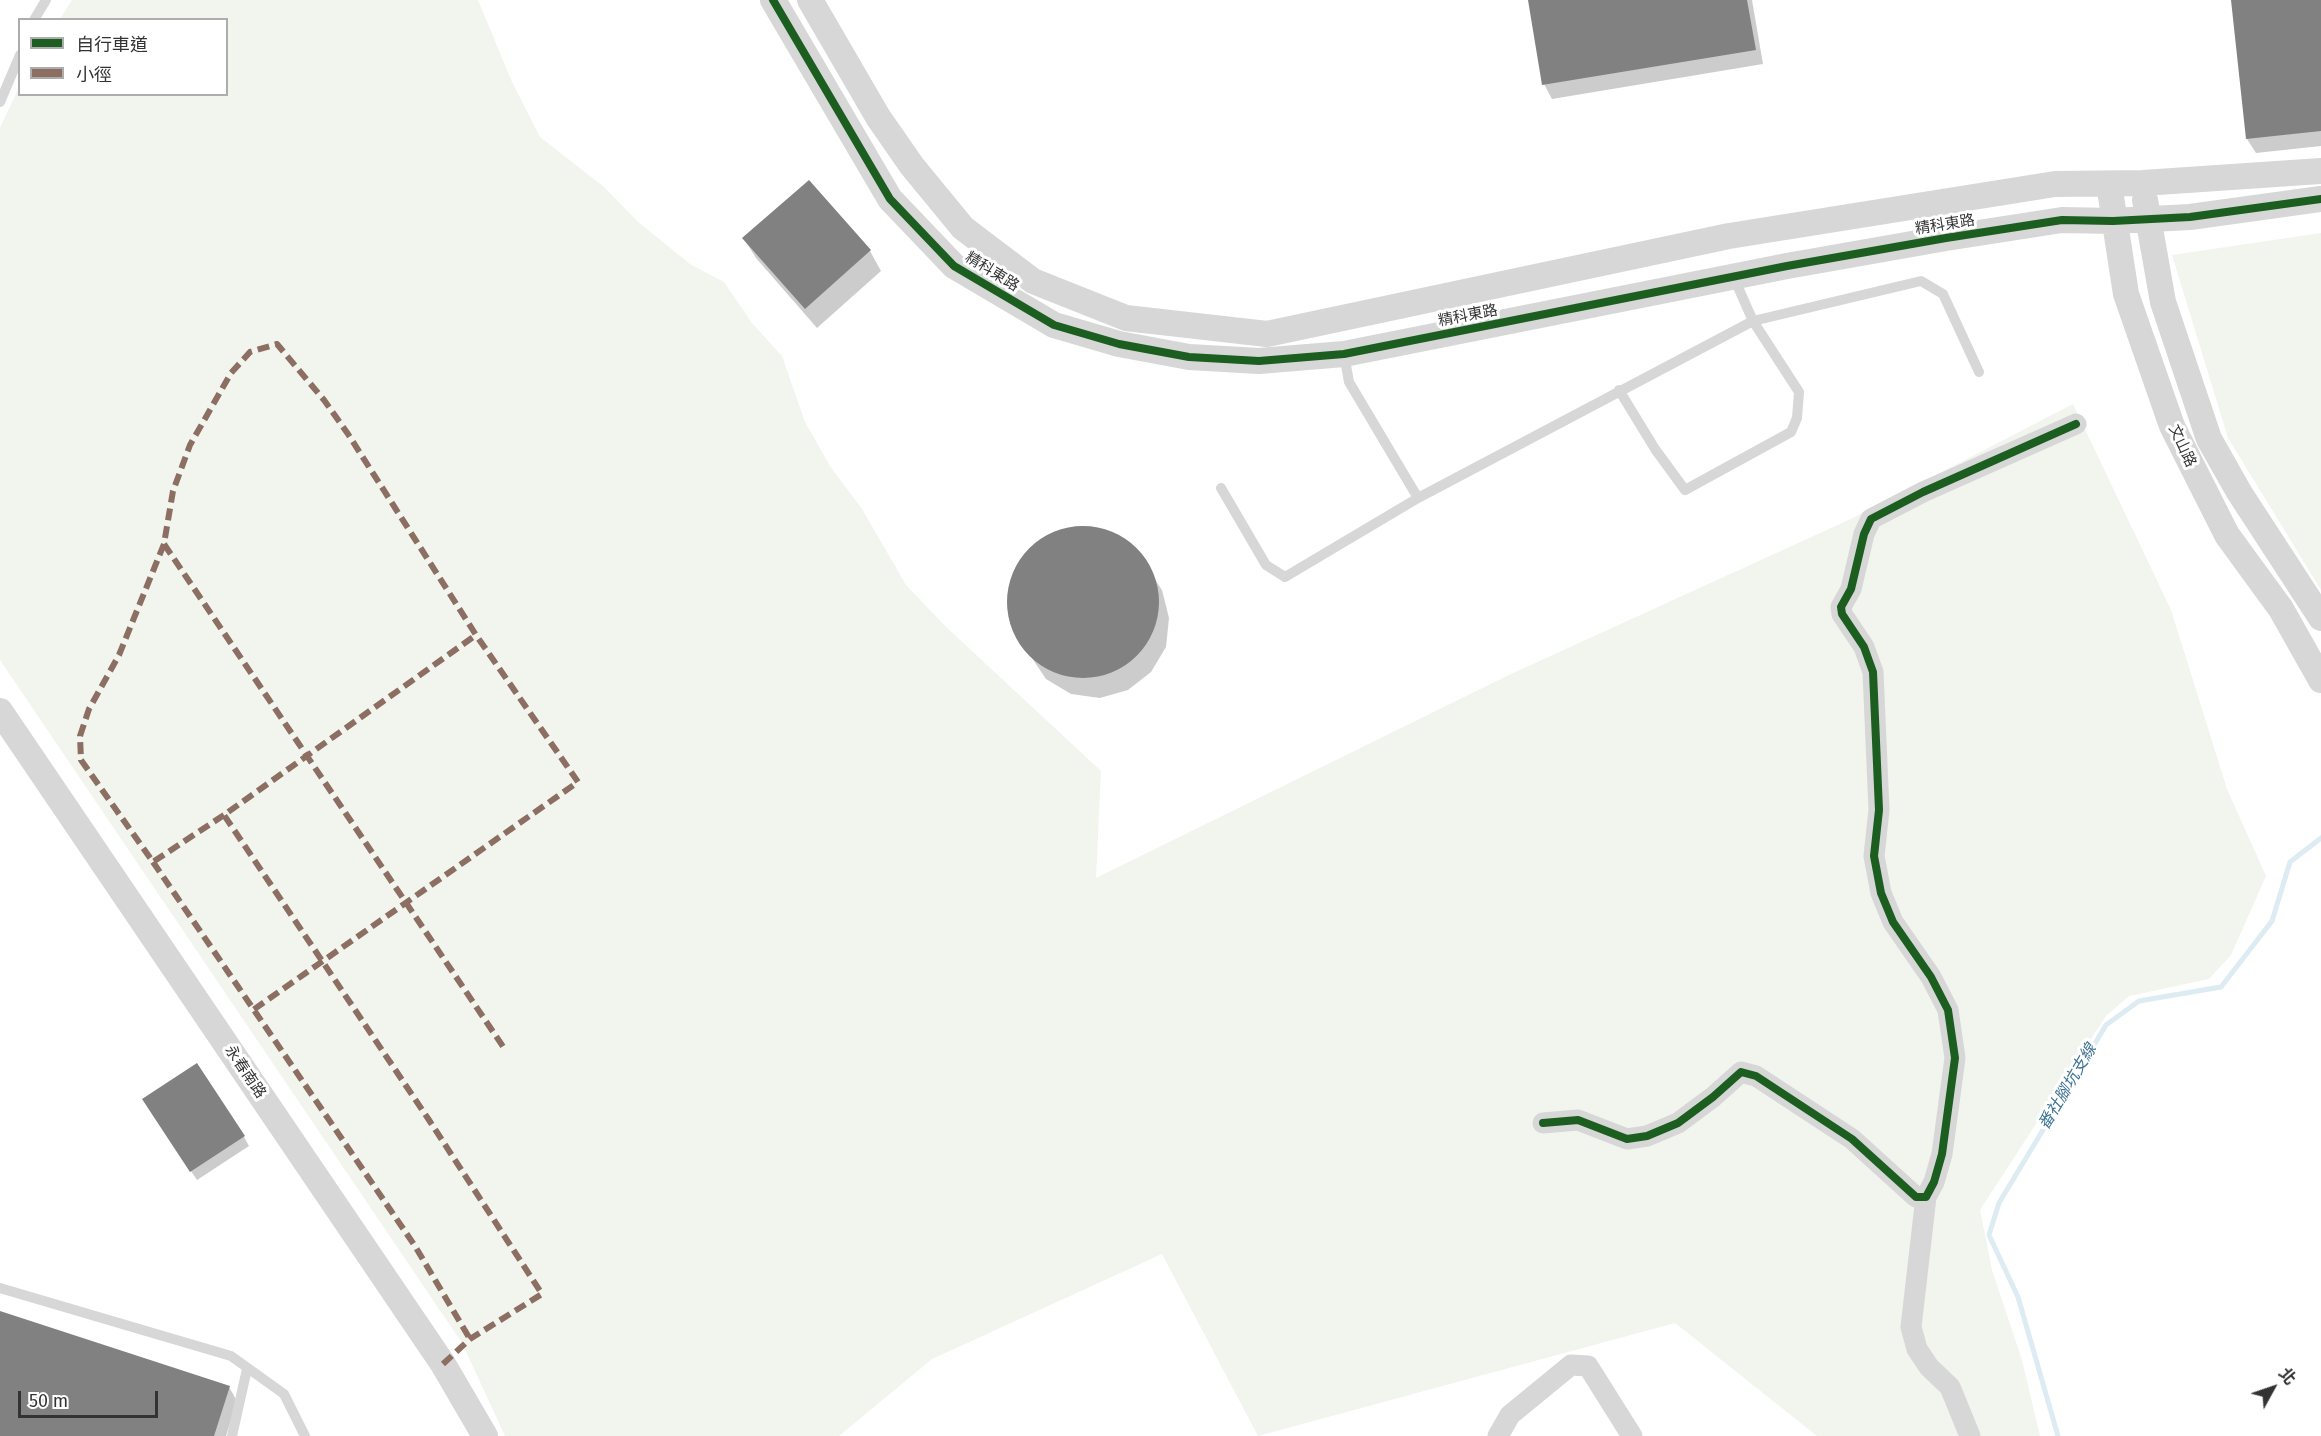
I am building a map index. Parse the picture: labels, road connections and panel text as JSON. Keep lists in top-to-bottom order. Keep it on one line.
{"streets":{"street":["精科東路","文山路","永春南路"]},"crossings":[["精科東路","文山路"]],"water":["番社腳坑支線"],"legend":["自行車道","小徑"],"scale_bar":"50 m","north":"top right"}
